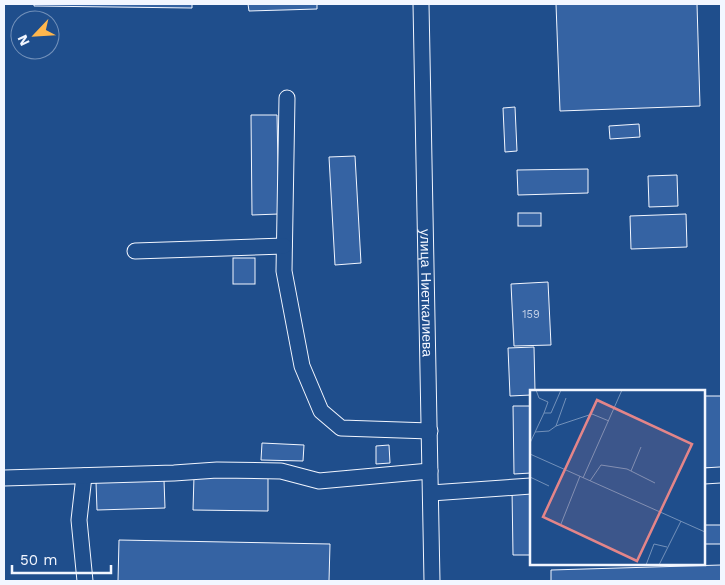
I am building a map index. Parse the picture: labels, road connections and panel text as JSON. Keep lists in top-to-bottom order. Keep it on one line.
{"streets":{"street":["улица Ниеткалиева"]},"house_numbers":["159"],"scale_bar":"50 m","north":"bottom left"}
